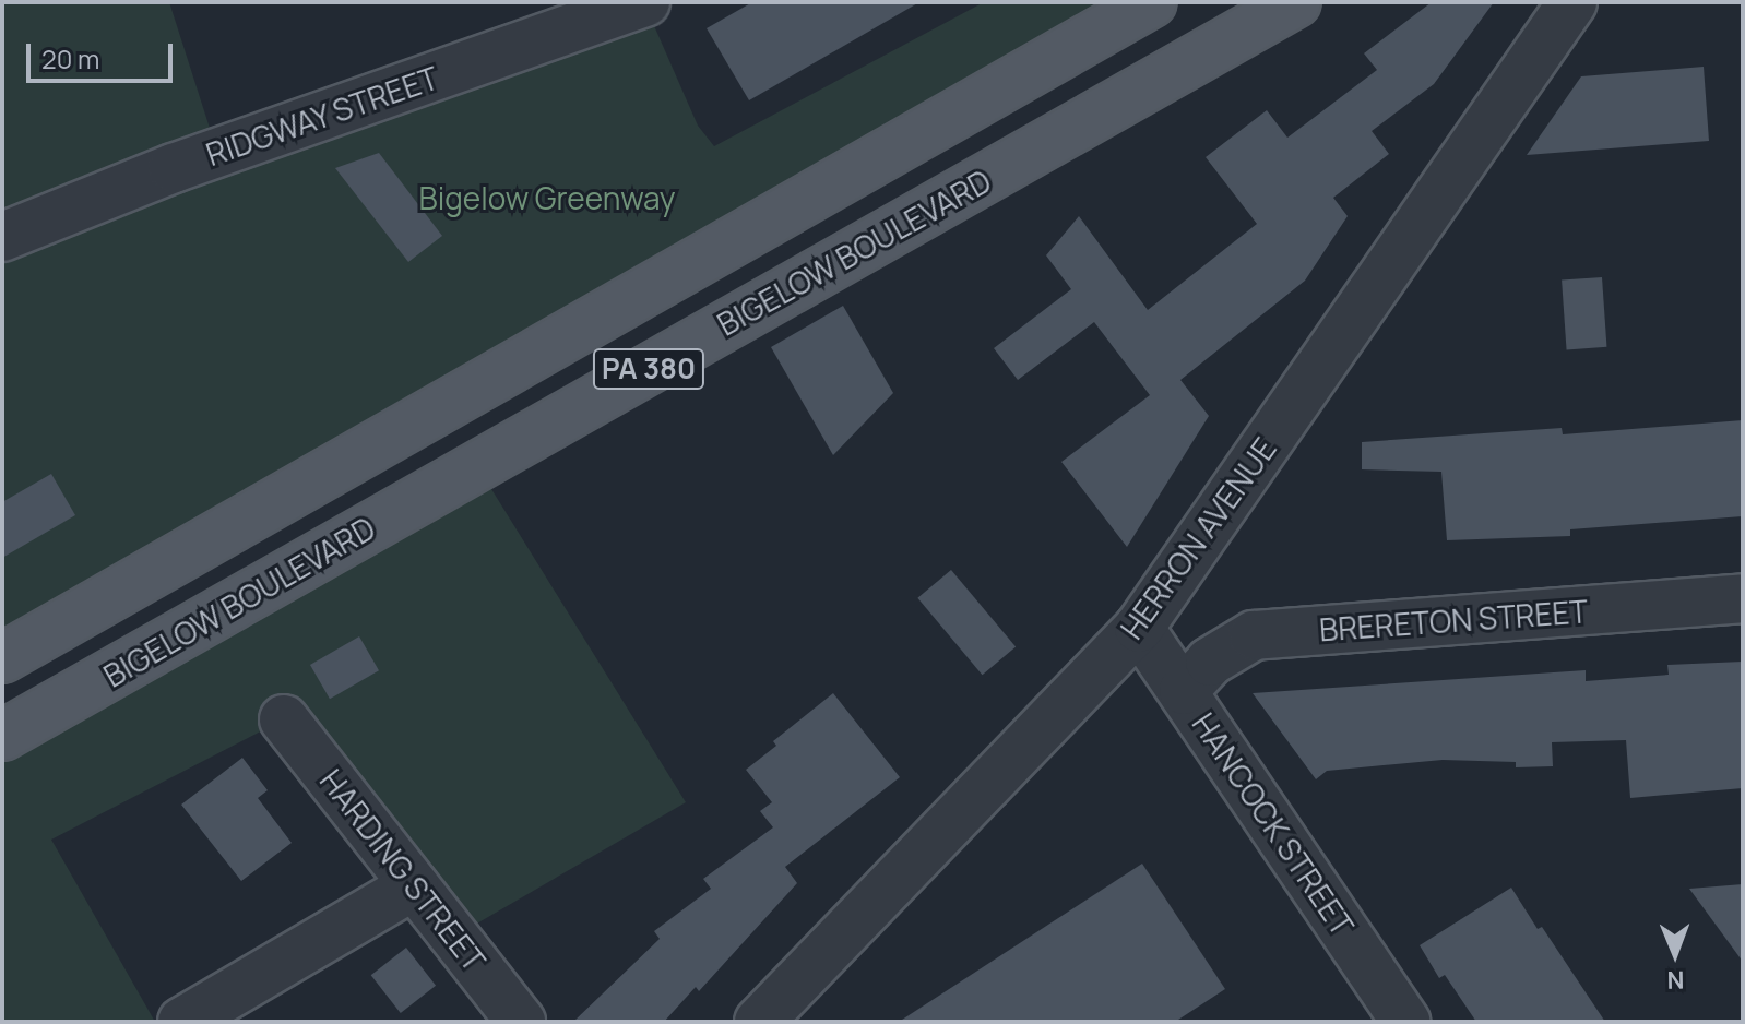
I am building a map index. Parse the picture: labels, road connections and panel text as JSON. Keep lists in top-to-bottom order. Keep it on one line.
{"streets":{"main road":["BIGELOW BOULEVARD","PA 380"],"street":["RIDGWAY STREET","HERRON AVENUE","BRERETON STREET","HANCOCK STREET","HARDING STREET"]},"crossings":[["HERRON AVENUE","HANCOCK STREET"],["BRERETON STREET","HANCOCK STREET"]],"parks":["Bigelow Greenway"],"scale_bar":"20 m","north":"bottom"}
